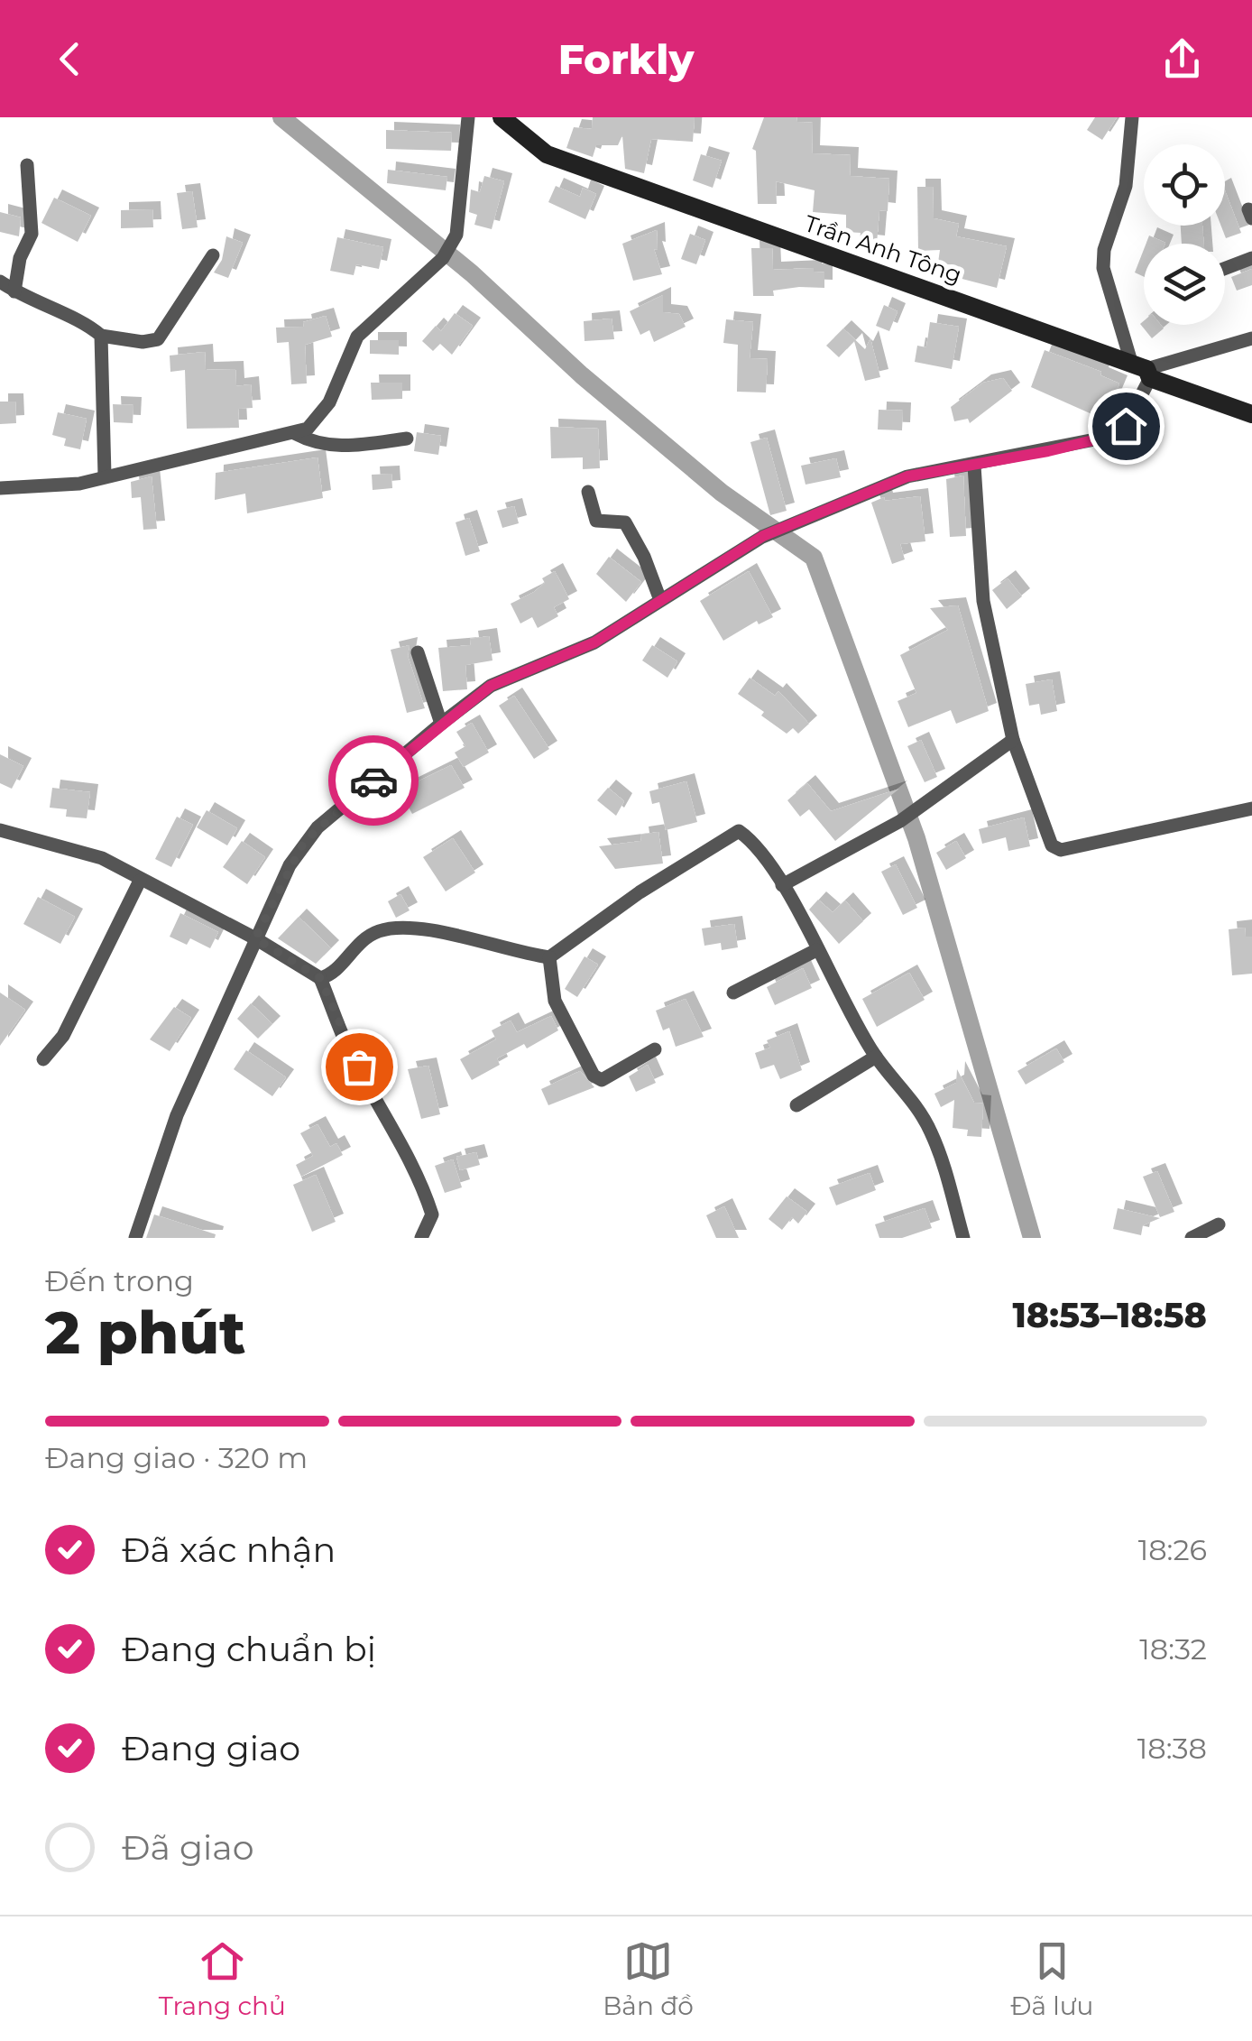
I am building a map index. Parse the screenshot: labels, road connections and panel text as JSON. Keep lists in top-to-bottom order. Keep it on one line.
{"streets":{"street":["Trần Anh Tông"]},"page":{"header":"Forkly","heading":["2 phút","Đến trong","18:53–18:58"],"bar":"Đang giao · 320 m","list":[["Đã xác nhận","18:26"],["Đang chuẩn bị","18:32"],["Đang giao","18:38"],"Đã giao"],"tabs":["Trang chủ","Bản đồ","Đã lưu"]}}
